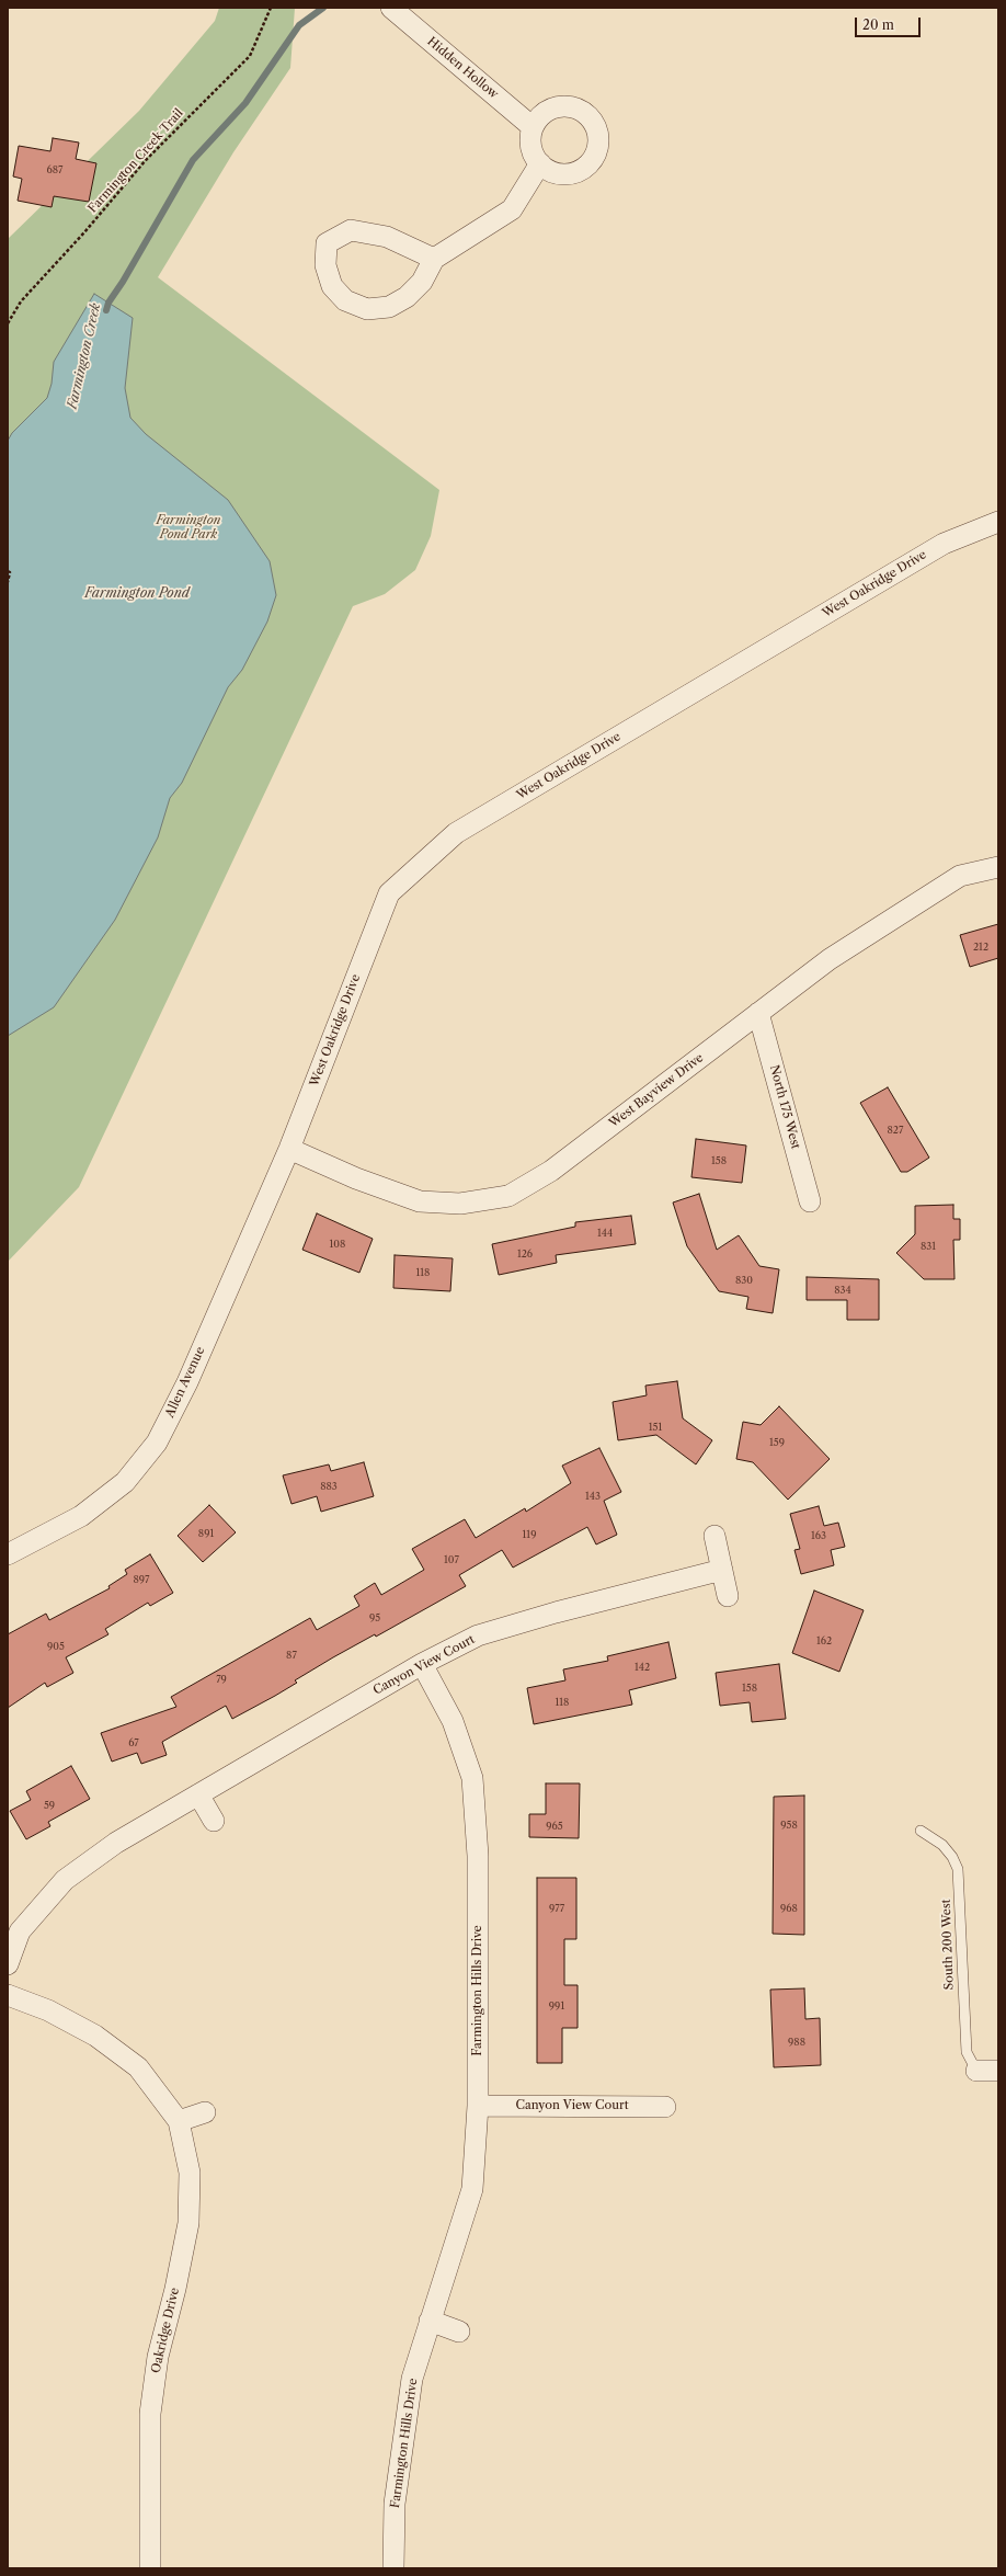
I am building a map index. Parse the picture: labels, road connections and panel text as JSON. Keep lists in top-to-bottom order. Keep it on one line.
{"streets":{"street":["Hidden Hollow","West Oakridge Drive","West Bayview Drive","North 175 West","Allen Avenue","Canyon View Court","Farmington Hills Drive","Oakridge Drive"],"lane":["South 200 West"],"path":["Farmington Creek Trail"]},"crossings":[["West Oakridge Drive","West Bayview Drive"],["West Oakridge Drive","Allen Avenue"],["West Bayview Drive","North 175 West"],["West Bayview Drive","Allen Avenue"],["Canyon View Court","Farmington Hills Drive"]],"water":["Farmington Creek","Farmington Pond"],"parks":["Farmington Pond Park"],"house_numbers":["687","212","827","158","144","108","831","126","118","830","834","151","159","883","143","891","119","163","107","897","95","162","905","87","142","79","158","118","67","59","958","965","977","968","991","988"],"scale_bar":"20 m"}
